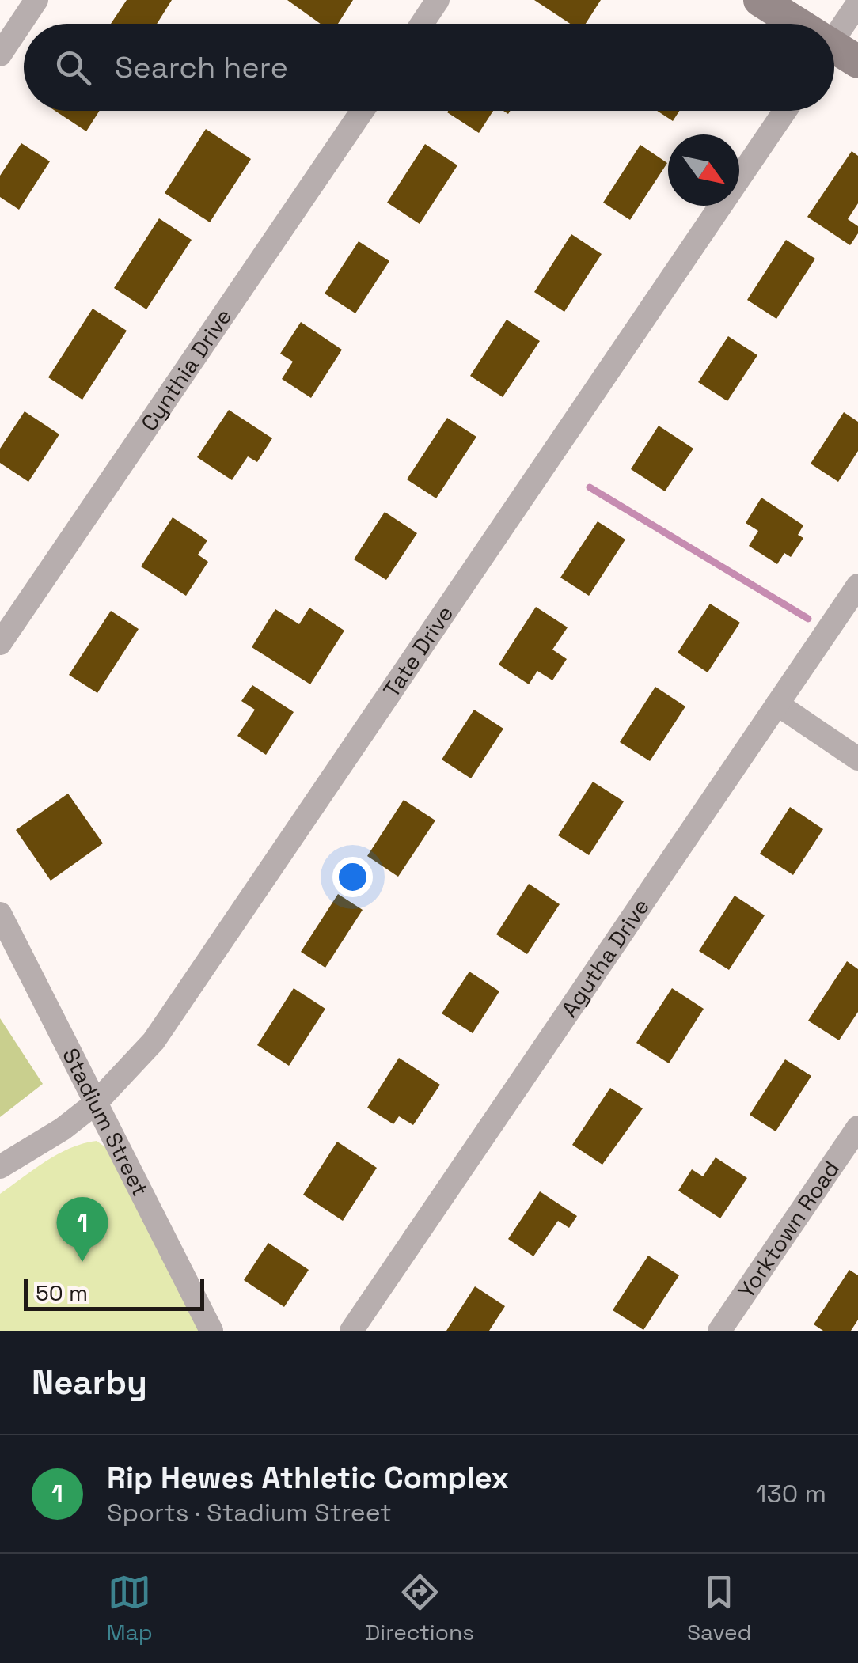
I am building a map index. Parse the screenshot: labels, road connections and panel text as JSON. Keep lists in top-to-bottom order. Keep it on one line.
{"streets":{"street":["Cynthia Drive","Tate Drive","Agutha Drive","Stadium Street","Yorktown Road"]},"crossings":[["Tate Drive","Stadium Street"]],"scale_bar":"50 m","north":"bottom right","page":{"search":"Search here","pins":"1","scale":"50 m","heading":"Nearby","list":[{"mark":"1","name":"Rip Hewes Athletic Complex","note":"Sports · Stadium Street","value":"130 m"}],"nav":["Map","Directions","Saved"]}}
